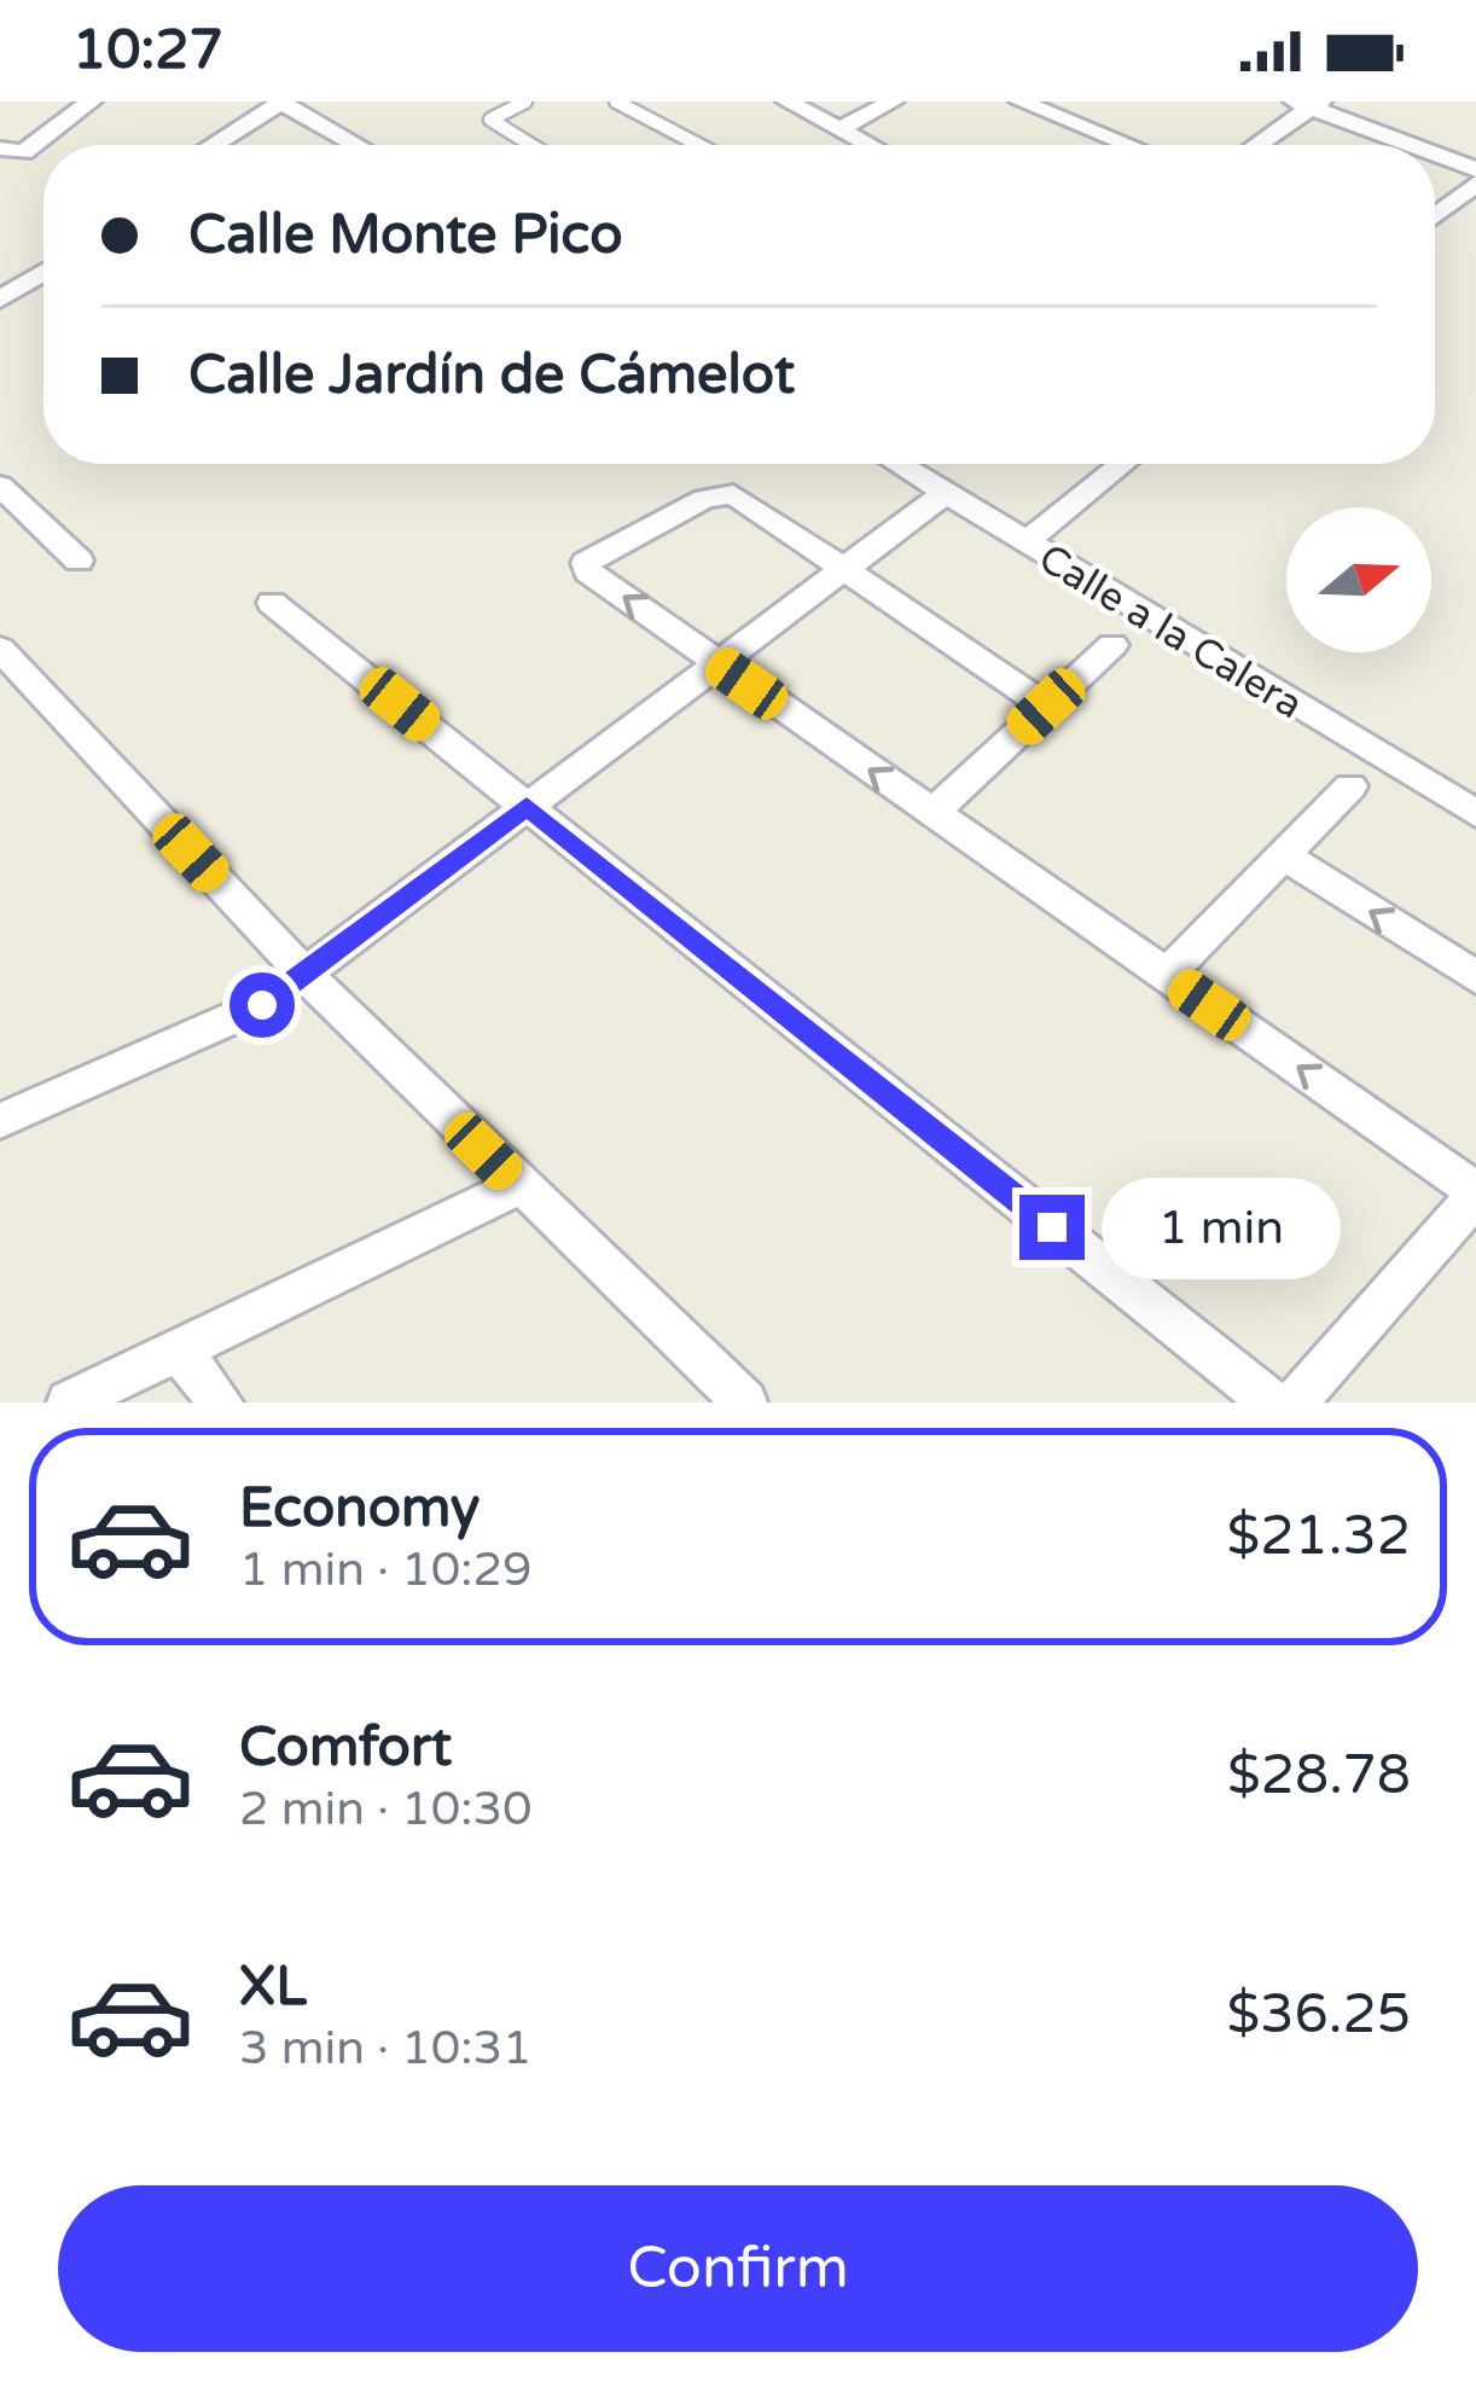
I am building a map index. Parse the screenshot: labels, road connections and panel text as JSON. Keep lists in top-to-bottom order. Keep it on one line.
{"streets":{"street":["Calle a la Calera"]},"north":"right","page":{"status":"10:27","banner":["Calle Monte Pico","Calle Jardín de Cámelot"],"bubble":"1 min","list":[{"name":"Economy","note":"1 min · 10:29","value":"$21.32"},{"name":"Comfort","note":"2 min · 10:30","value":"$28.78"},{"name":"XL","note":"3 min · 10:31","value":"$36.25"}],"buttons":"Confirm"}}
